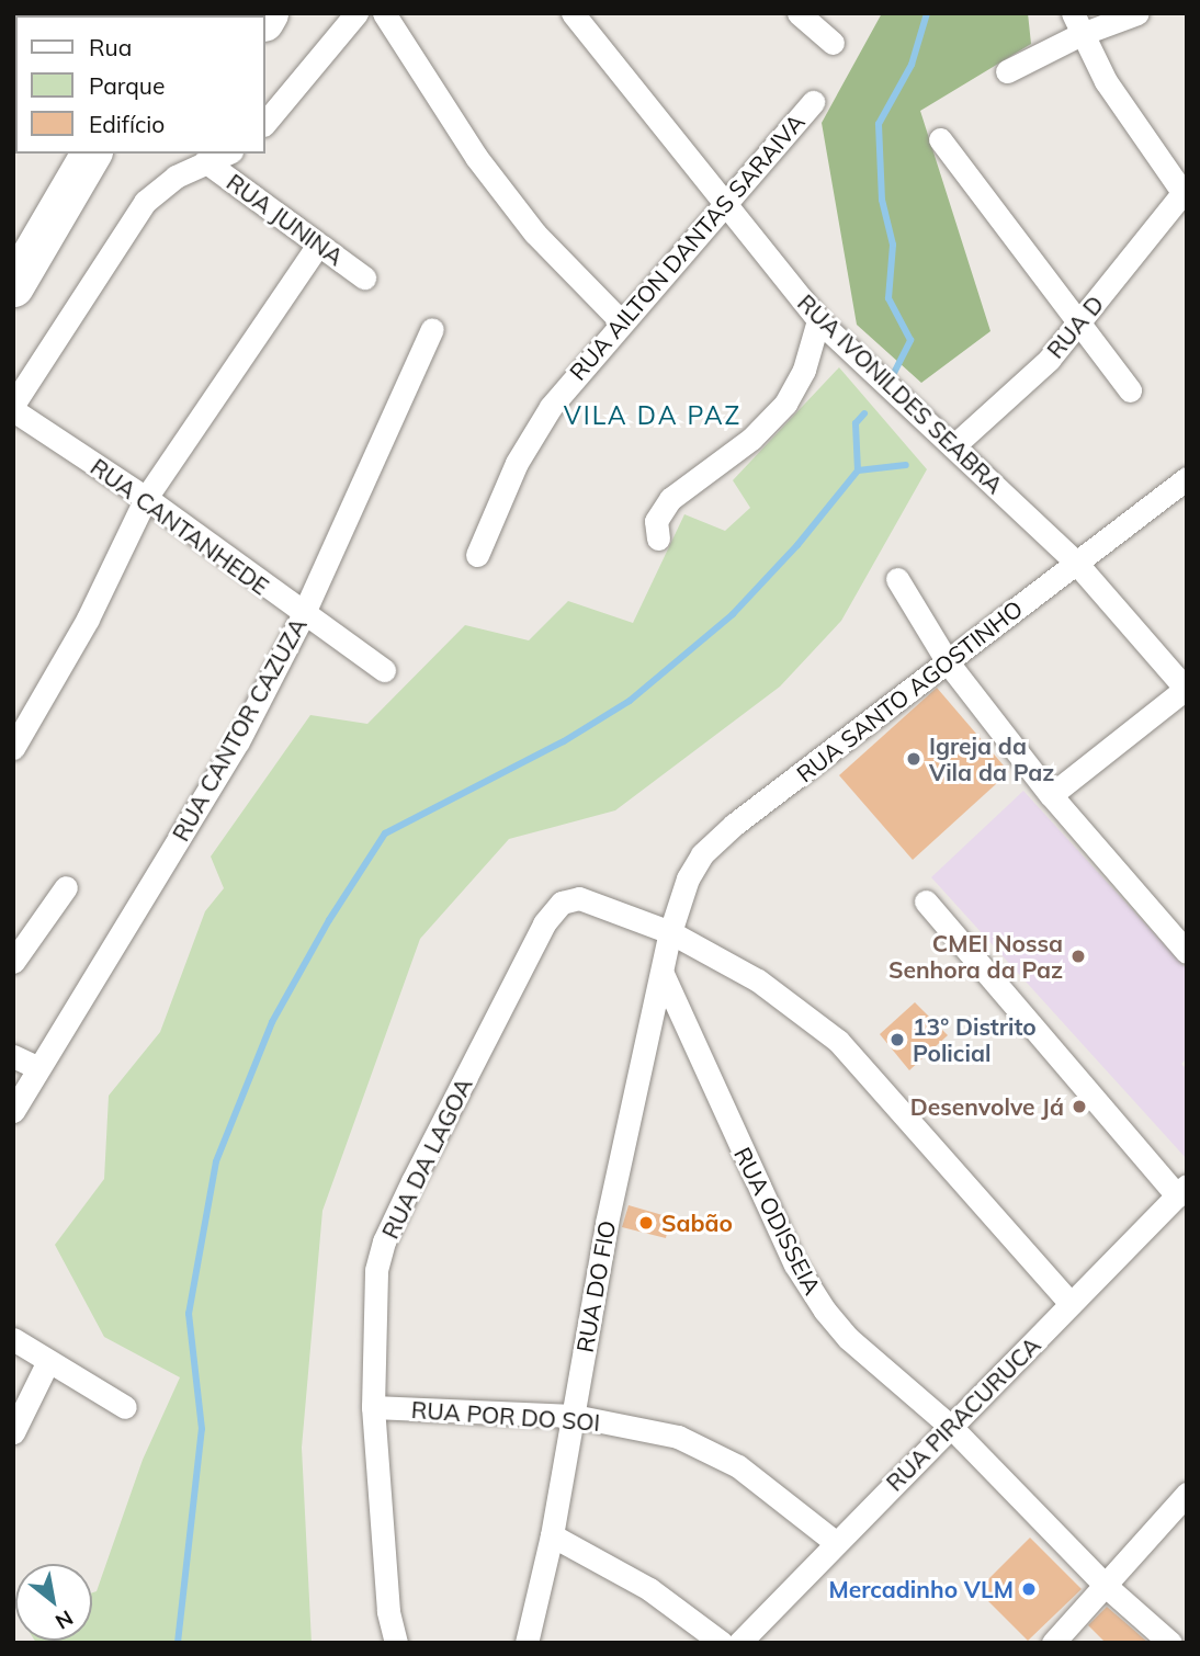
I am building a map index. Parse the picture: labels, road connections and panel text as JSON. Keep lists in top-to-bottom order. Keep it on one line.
{"streets":{"street":["RUA JUNINA","RUA AILTON DANTAS SARAIVA","RUA D","RUA IVONILDES SEABRA","RUA CANTANHEDE","RUA SANTO AGOSTINHO","RUA CANTOR CAZUZA","RUA DA LAGOA","RUA ODISSEIA","RUA DO FIO","RUA PIRACURUCA","RUA POR DO SOI"]},"crossings":[["RUA AILTON DANTAS SARAIVA","RUA IVONILDES SEABRA"],["RUA D","RUA IVONILDES SEABRA"],["RUA IVONILDES SEABRA","RUA SANTO AGOSTINHO"],["RUA CANTANHEDE","RUA CANTOR CAZUZA"],["RUA SANTO AGOSTINHO","RUA DA LAGOA"],["RUA SANTO AGOSTINHO","RUA DO FIO"],["RUA DA LAGOA","RUA DO FIO"],["RUA DA LAGOA","RUA PIRACURUCA"],["RUA DA LAGOA","RUA POR DO SOI"],["RUA ODISSEIA","RUA DO FIO"],["RUA ODISSEIA","RUA PIRACURUCA"],["RUA DO FIO","RUA POR DO SOI"],["RUA PIRACURUCA","RUA POR DO SOI"]],"districts":["VILA DA PAZ"],"places":["Igreja da Vila da Paz","CMEI Nossa Senhora da Paz","13° Distrito Policial","Desenvolve Já","Sabão","Mercadinho VLM"],"legend":["Rua","Parque","Edifício"],"north":"bottom right"}
